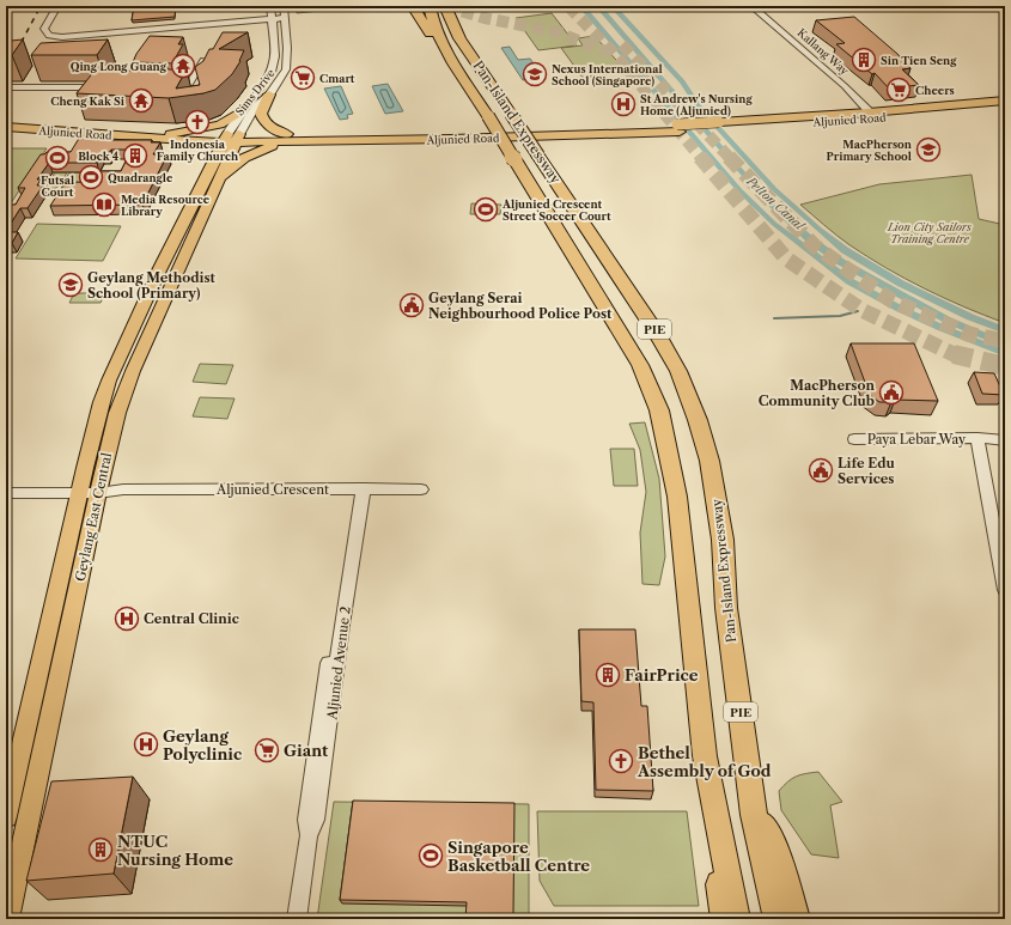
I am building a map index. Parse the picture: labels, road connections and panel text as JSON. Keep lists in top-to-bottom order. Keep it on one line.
{"streets":{"highway":["Pan-Island Expressway","PIE"],"main road":["Aljunied Road","Geylang East Central"],"street":["Kallang Way","Sims Drive","Paya Lebar Way","Aljunied Crescent","Aljunied Avenue 2"]},"crossings":[["Kallang Way","Aljunied Road"],["Sims Drive","Aljunied Road"],["Sims Drive","Geylang East Central"],["Aljunied Road","Geylang East Central"],["Aljunied Crescent","Geylang East Central"],["Aljunied Crescent","Aljunied Avenue 2"]],"water":["Pelton Canal"],"parks":["Lion City Sailors Training Centre"],"places":{"building":["Sin Tien Seng","Block 4","FairPrice","NTUC Nursing Home"],"temple":["Qing Long Guang","Cheng Kak Si"],"school or university":["Nexus International School (Singapore)","MacPherson Primary School","Geylang Methodist School (Primary)"],"supermarket":["Cmart","Cheers","Giant"],"hospital":["St Andrew's Nursing Home (Aljunied)","Central Clinic","Geylang Polyclinic"],"church":["Indonesia Family Church","Bethel Assembly of God"],"sports":["Futsal Court","Quadrangle","Aljunied Crescent Street Soccer Court","Singapore Basketball Centre"],"library":["Media Resource Library"],"public building":["Geylang Serai Neighbourhood Police Post","MacPherson Community Club","Life Edu Services"]}}
